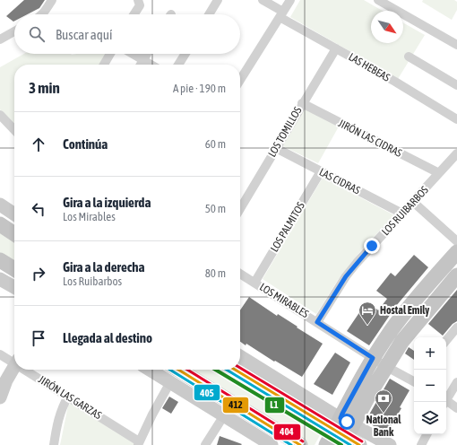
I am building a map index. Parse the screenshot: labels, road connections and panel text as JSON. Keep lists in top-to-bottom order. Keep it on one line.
{"streets":{"street":["LAS HEBEAS","LOS TOMILLOS","JIRÓN LAS CIDRAS","LAS CIDRAS","LOS RUIBARBOS","LOS PALMITOS","LOS MIRABLES","JIRÓN LAS GARZAS"]},"crossings":[["LAS HEBEAS","LOS TOMILLOS"],["LOS TOMILLOS","JIRÓN LAS CIDRAS"],["LOS TOMILLOS","LAS CIDRAS"],["JIRÓN LAS CIDRAS","LOS RUIBARBOS"],["LAS CIDRAS","LOS RUIBARBOS"],["LAS CIDRAS","LOS PALMITOS"],["LOS RUIBARBOS","LOS MIRABLES"],["LOS PALMITOS","LOS MIRABLES"]],"places":{"hotel":["Hostal Emily"],"bank":["National Bank"]},"lines":["transit line 404","transit line L1","transit line 412","transit line 405"],"north":"bottom right","page":{"search":"Buscar aquí","heading":["3 min","A pie · 190 m"],"list":[["Continúa","60 m"],["Gira a la izquierda","Los Mirables","50 m"],["Gira a la derecha","Los Ruibarbos","80 m"],"Llegada al destino"],"map_buttons":["+","−"]}}
